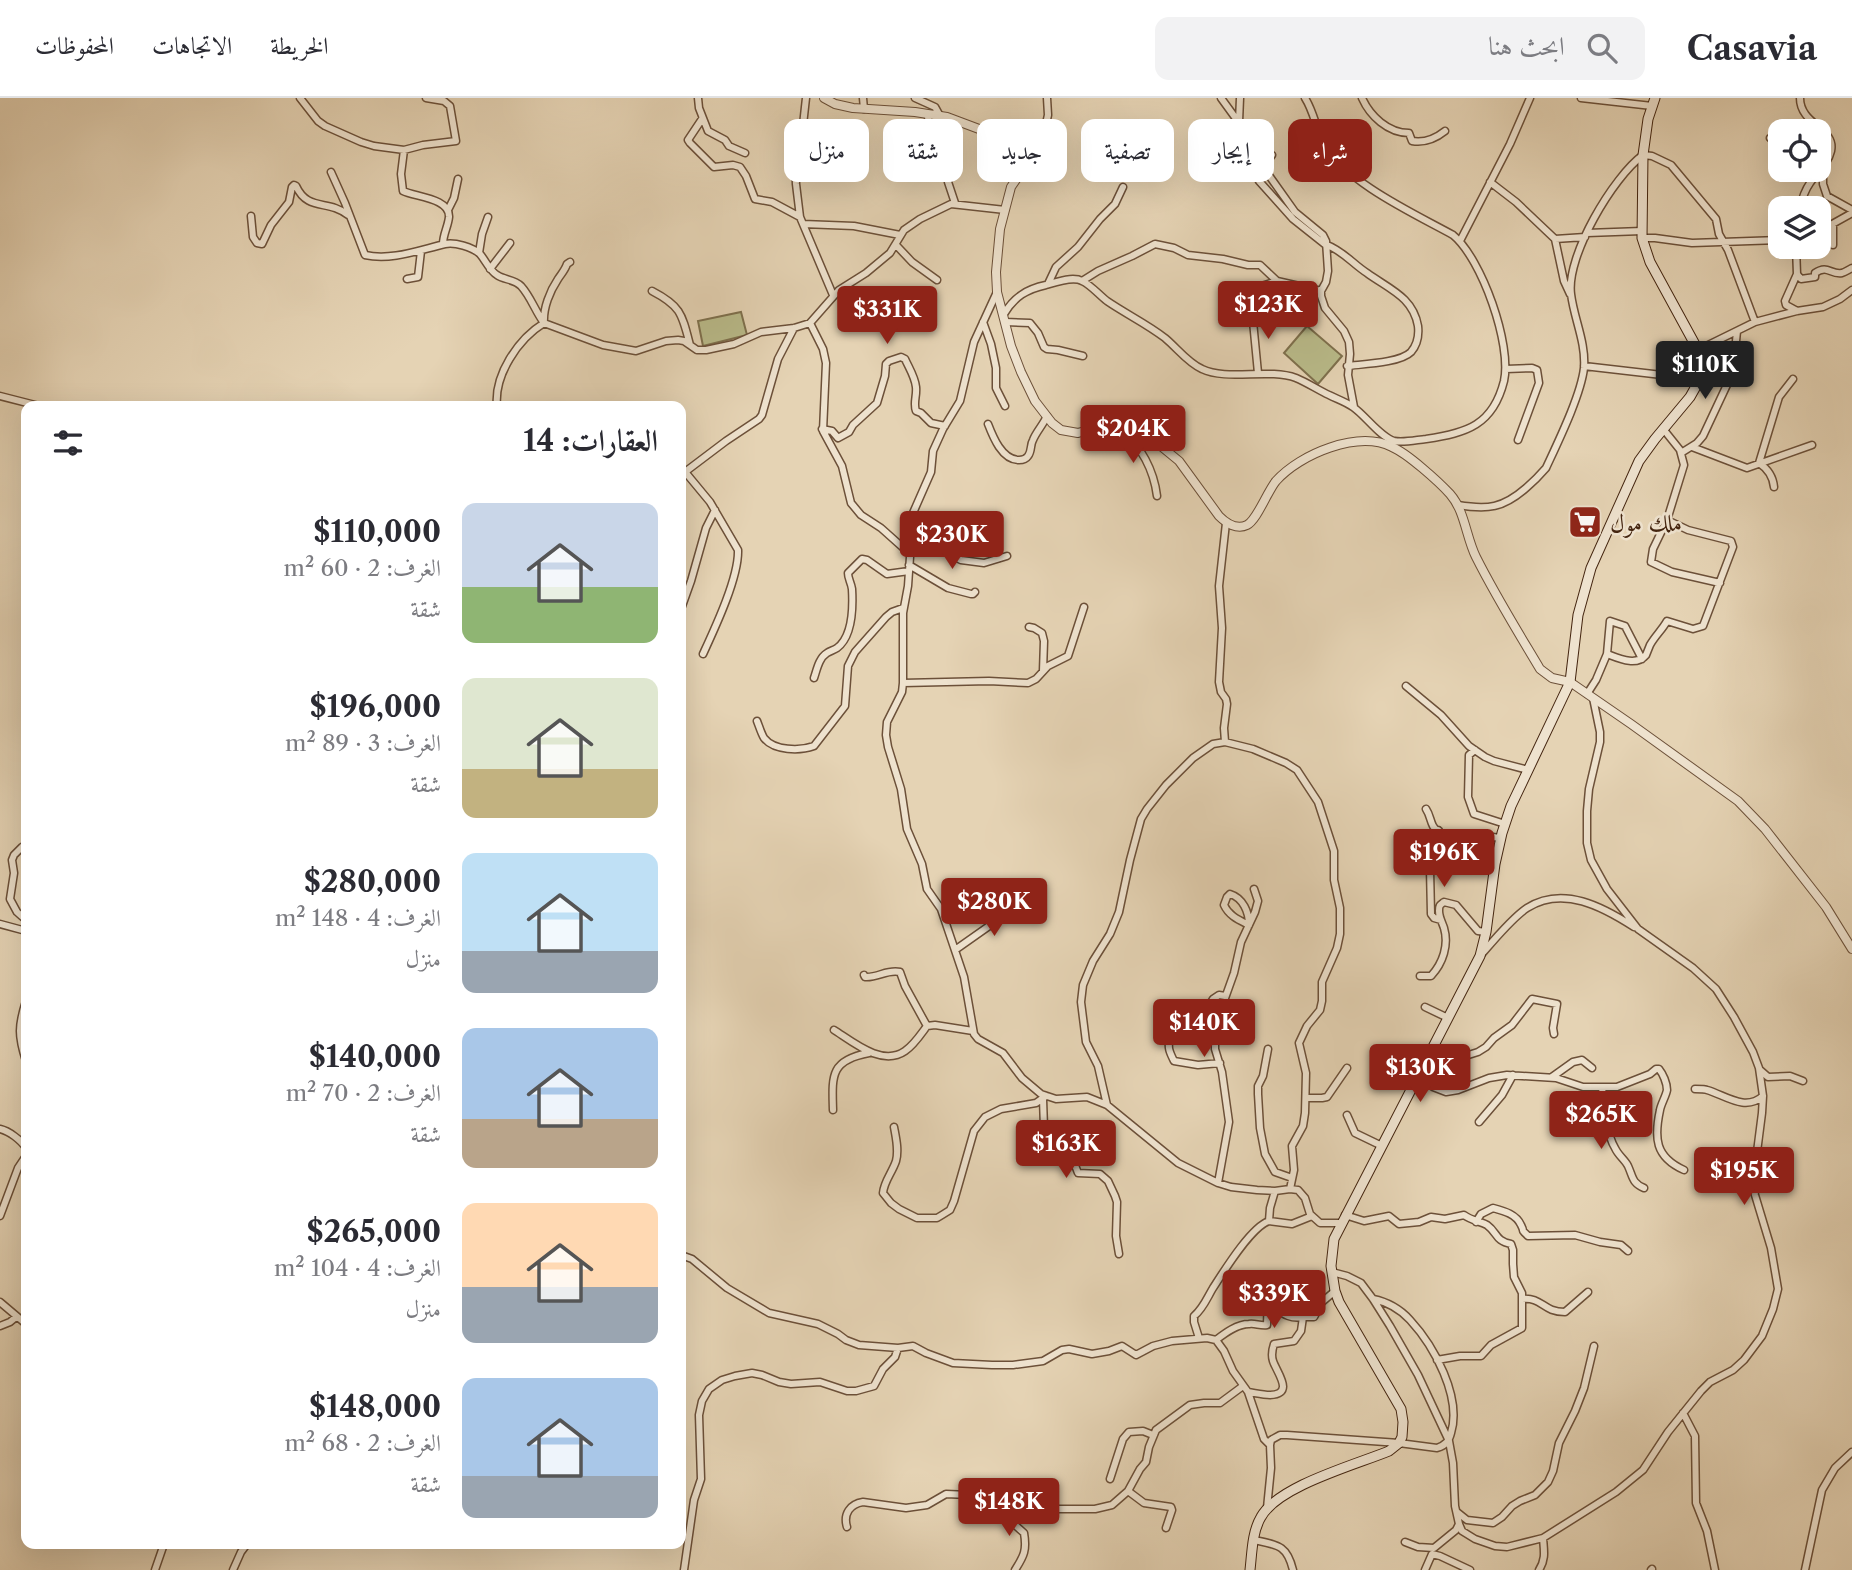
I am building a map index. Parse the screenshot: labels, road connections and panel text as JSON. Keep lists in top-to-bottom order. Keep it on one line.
{"places":{"supermarket":["ملك مول"]},"page":{"header":"Casavia","search":"ابحث هنا","nav":["الخريطة","الاتجاهات","المحفوظات"],"chip":["شراء","إيجار","تصفية","جديد","شقة","منزل"],"price":["$123K","$331K","$110K","$204K","$230K","$196K","$280K","$140K","$130K","$265K","$163K","$195K","$339K","$148K"],"heading":"العقارات: 14","list":[{"name":"$110,000","note":"الغرف: 2 · 60 m² · شقة"},{"name":"$196,000","note":"الغرف: 3 · 89 m² · شقة"},{"name":"$280,000","note":"الغرف: 4 · 148 m² · منزل"},{"name":"$140,000","note":"الغرف: 2 · 70 m² · شقة"},{"name":"$265,000","note":"الغرف: 4 · 104 m² · منزل"},{"name":"$148,000","note":"الغرف: 2 · 68 m² · شقة"}]}}
